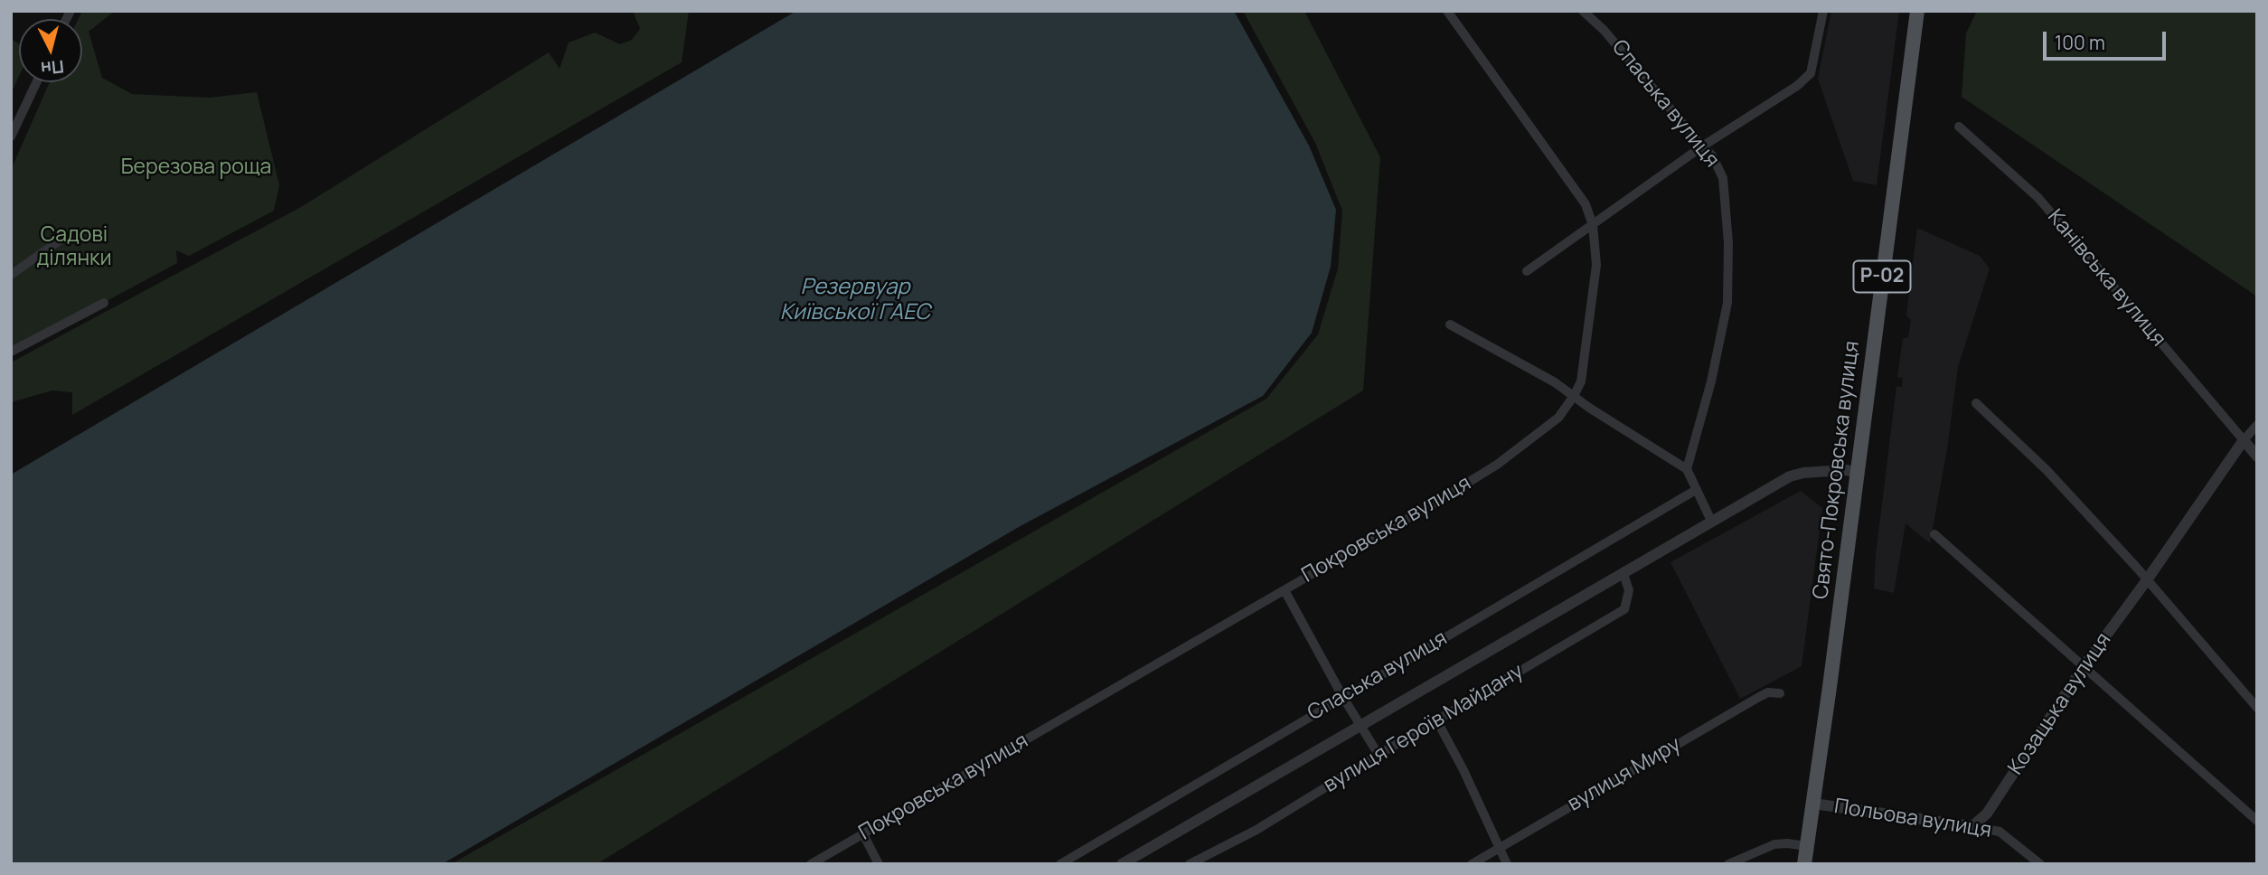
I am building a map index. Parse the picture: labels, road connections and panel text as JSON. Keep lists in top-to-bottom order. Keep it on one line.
{"streets":{"main road":["Р-02","Свято-Покровська вулиця"],"street":["Спаська вулиця","Канівська вулиця","Покровська вулиця","Козацька вулиця","вулиця Героїв Майдану","вулиця Миру","Польова вулиця"]},"crossings":[["Спаська вулиця","Свято-Покровська вулиця"],["Спаська вулиця","вулиця Героїв Майдану"],["Канівська вулиця","Козацька вулиця"],["Свято-Покровська вулиця","Польова вулиця"],["Козацька вулиця","Польова вулиця"]],"water":["Резервуар Київської ГАЕС"],"parks":["Березова роща","Садові ділянки"],"scale_bar":"100 m","north":"bottom"}
